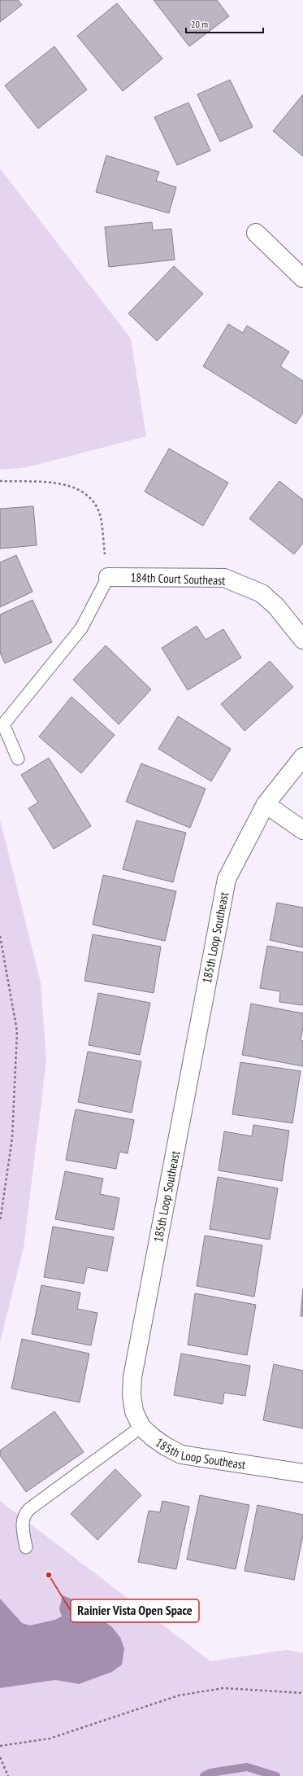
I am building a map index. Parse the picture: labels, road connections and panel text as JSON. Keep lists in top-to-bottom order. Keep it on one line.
{"streets":{"street":["184th Court Southeast","185th Loop Southeast"]},"places":["Rainier Vista Open Space"],"scale_bar":"20 m"}
